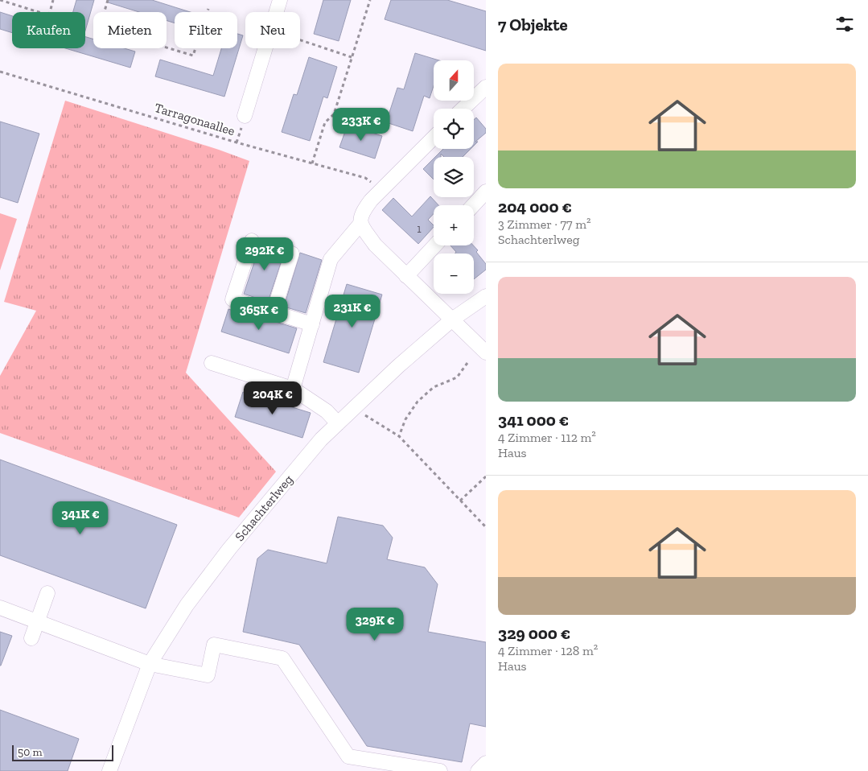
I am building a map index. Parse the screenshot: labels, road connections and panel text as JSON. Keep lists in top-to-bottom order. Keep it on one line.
{"streets":{"street":["Schachterlweg"],"path":["Tarragonaallee"]},"house_numbers":["1"],"scale_bar":"50 m","north":"top","page":{"heading":"7 Objekte","chip":["Kaufen","Mieten","Filter","Neu"],"list":[{"name":"204 000 €","note":"3 Zimmer · 77 m² · Schachterlweg"},{"name":"341 000 €","note":"4 Zimmer · 112 m² · Haus"},{"name":"329 000 €","note":"4 Zimmer · 128 m² · Haus"}],"map_buttons":["+","−"],"price":["233K €","292K €","231K €","365K €","204K €","341K €","329K €"],"scale":"50 m"}}
